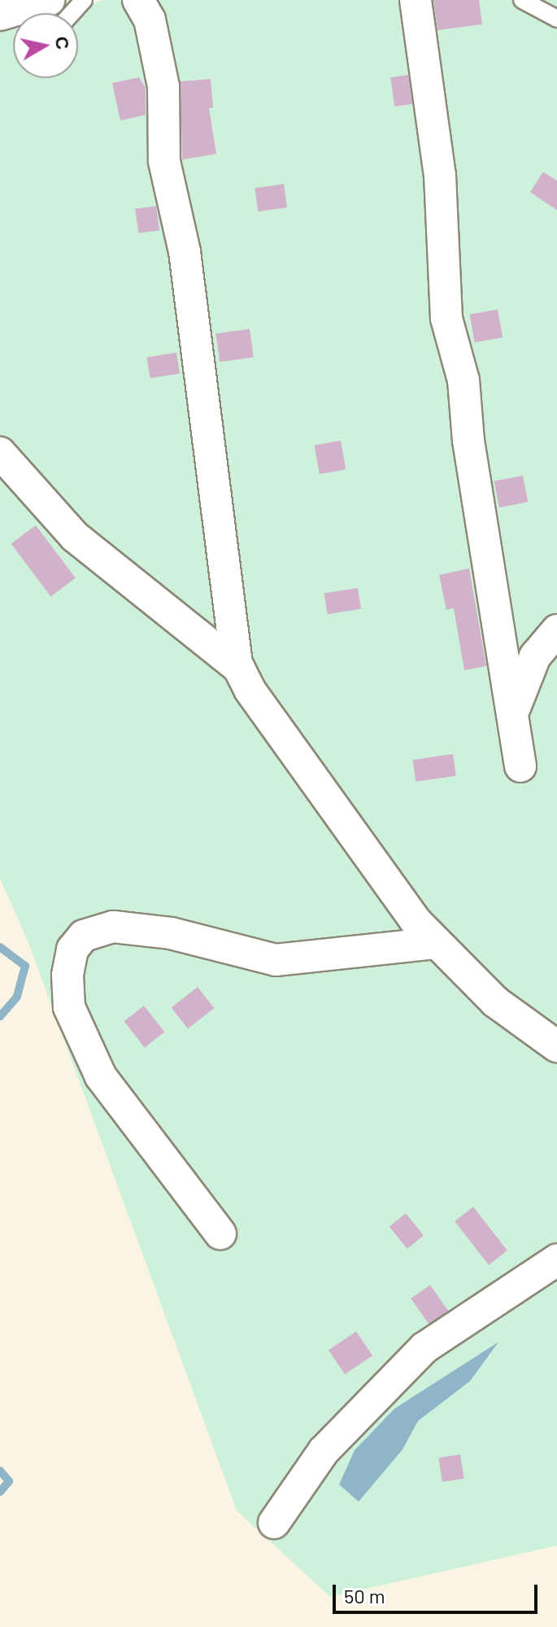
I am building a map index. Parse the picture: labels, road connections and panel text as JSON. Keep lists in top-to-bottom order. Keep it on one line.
{"scale_bar":"50 m","north":"right"}
